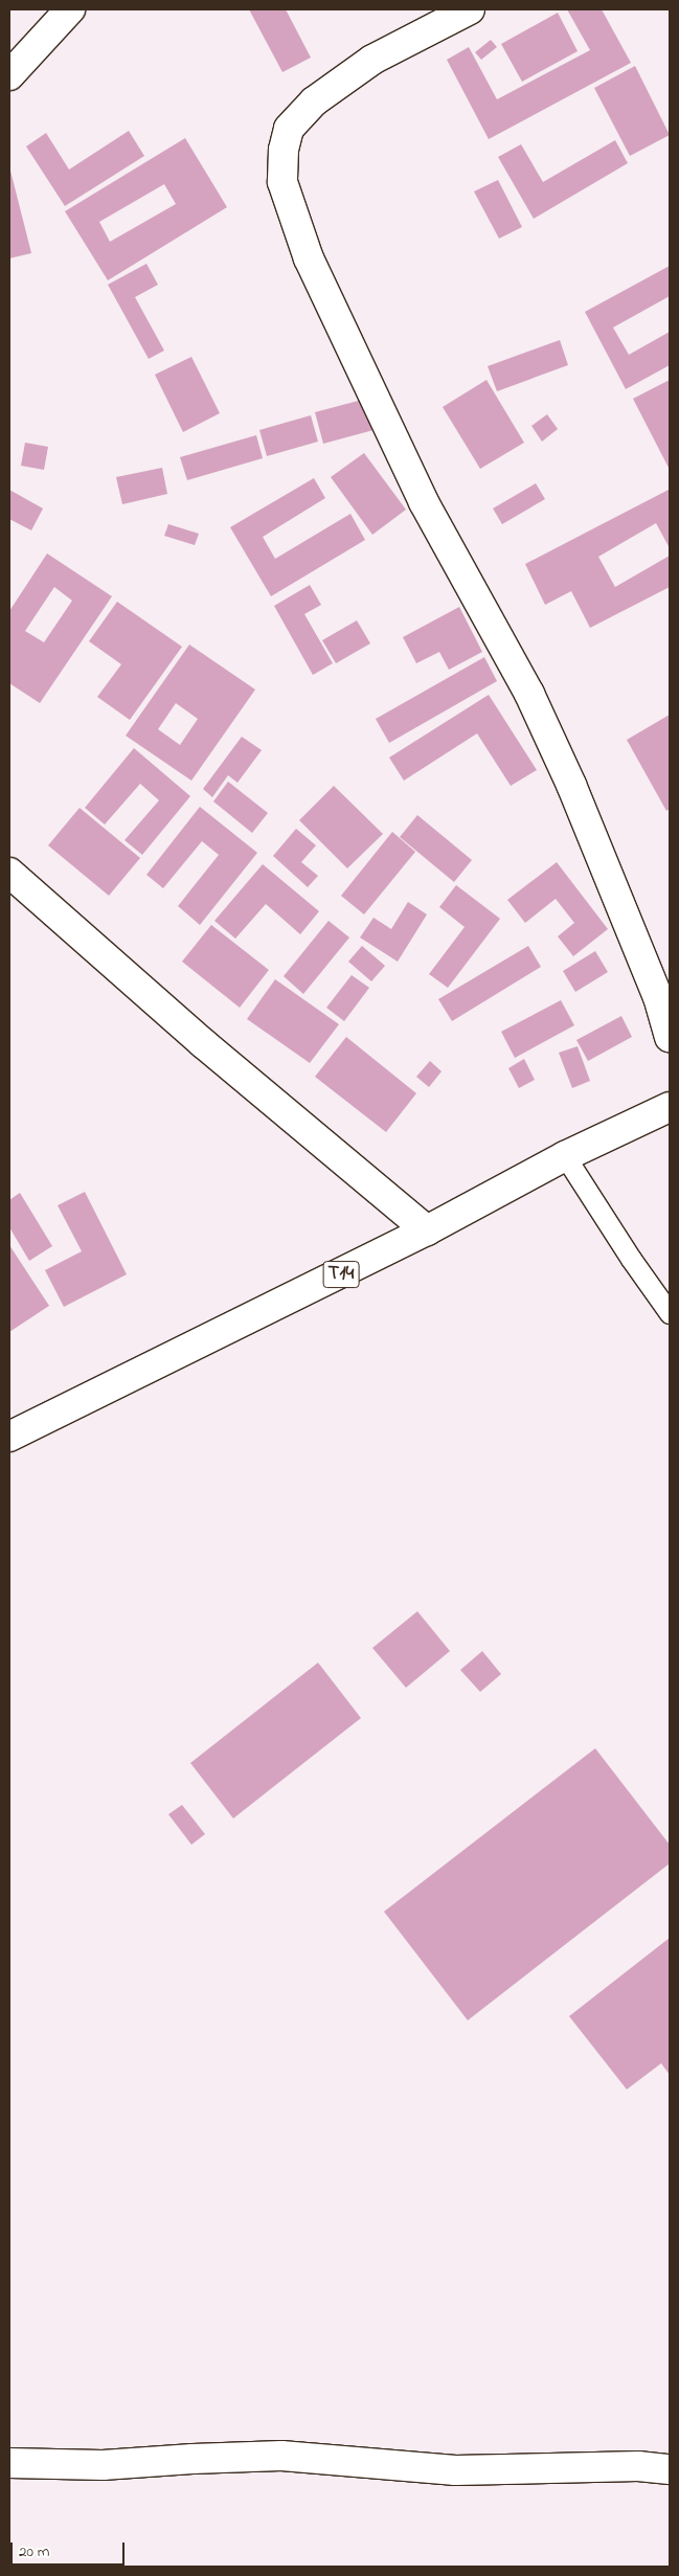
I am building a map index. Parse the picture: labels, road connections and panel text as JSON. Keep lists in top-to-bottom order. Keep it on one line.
{"streets":{"main road":["T14"]},"scale_bar":"20 m"}
